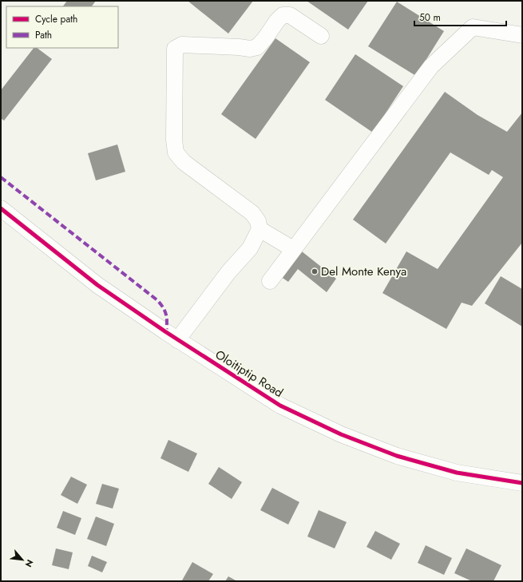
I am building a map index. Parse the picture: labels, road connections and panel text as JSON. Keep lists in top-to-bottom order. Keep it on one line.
{"streets":{"street":["Oloitiptip Road"]},"places":["Del Monte Kenya"],"legend":["Cycle path","Path"],"scale_bar":"50 m","north":"bottom right"}
